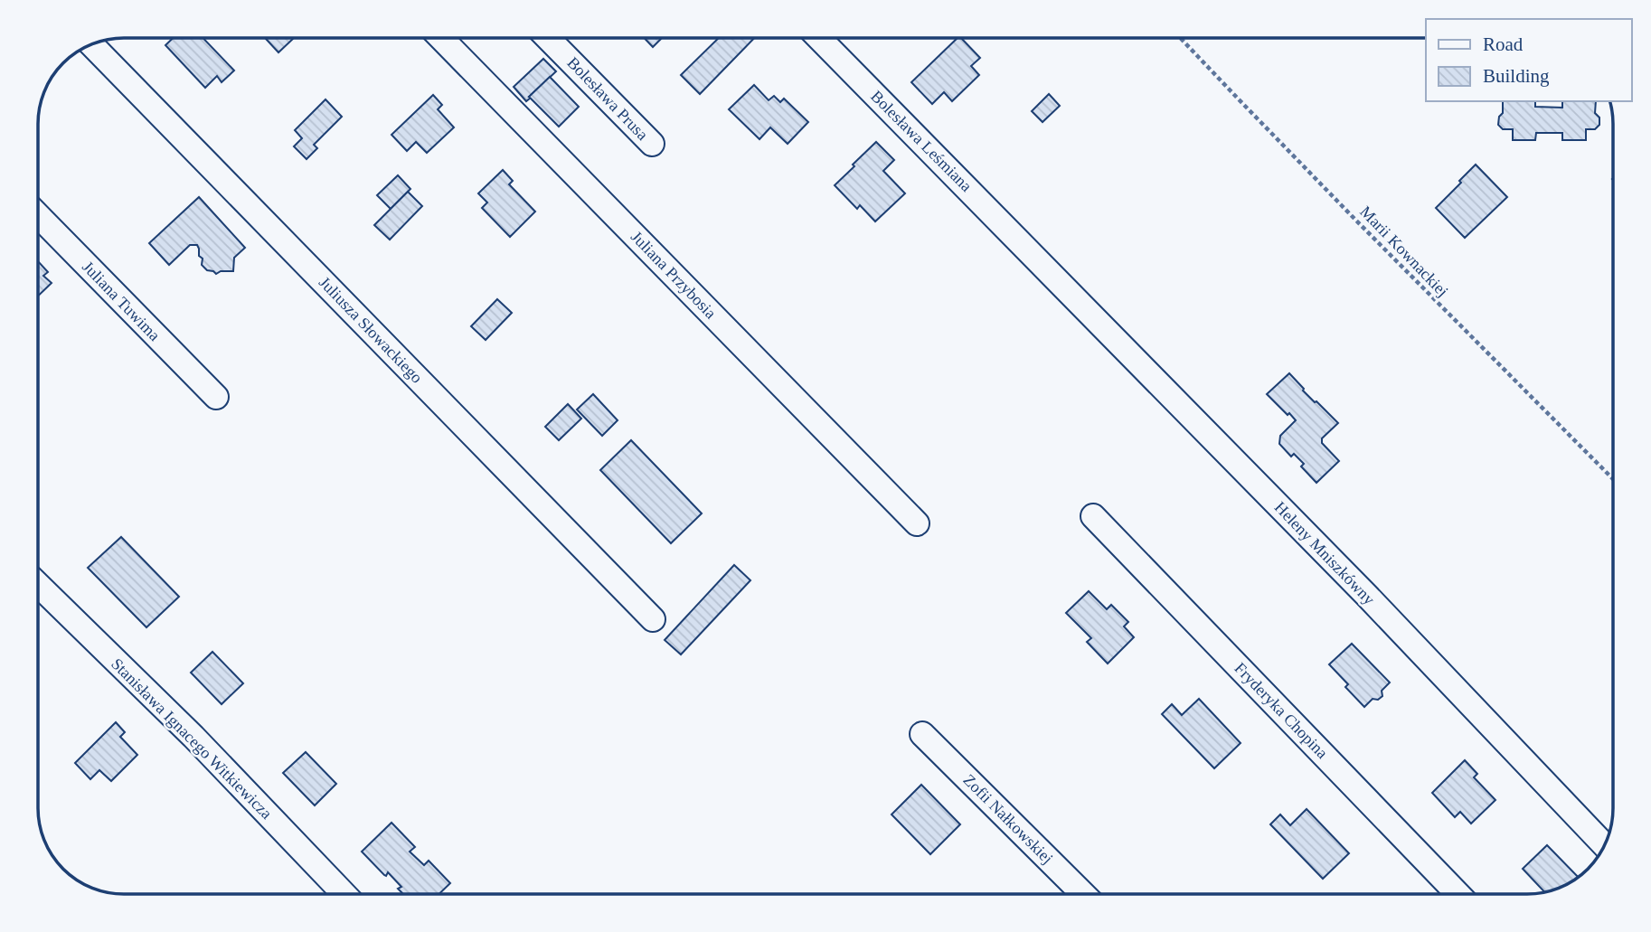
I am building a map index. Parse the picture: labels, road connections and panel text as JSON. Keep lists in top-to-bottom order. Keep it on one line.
{"streets":{"street":["Bolesława Prusa","Bolesława Leśmiana","Juliana Przybosia","Juliana Tuwima","Juliusza Słowackiego","Heleny Mniszkówny","Fryderyka Chopina","Stanisława Ignacego Witkiewicza","Zofii Nałkowskiej"],"path":["Marii Kownackiej"]},"crossings":[["Bolesława Leśmiana","Heleny Mniszkówny"]],"legend":["Road","Building"]}
